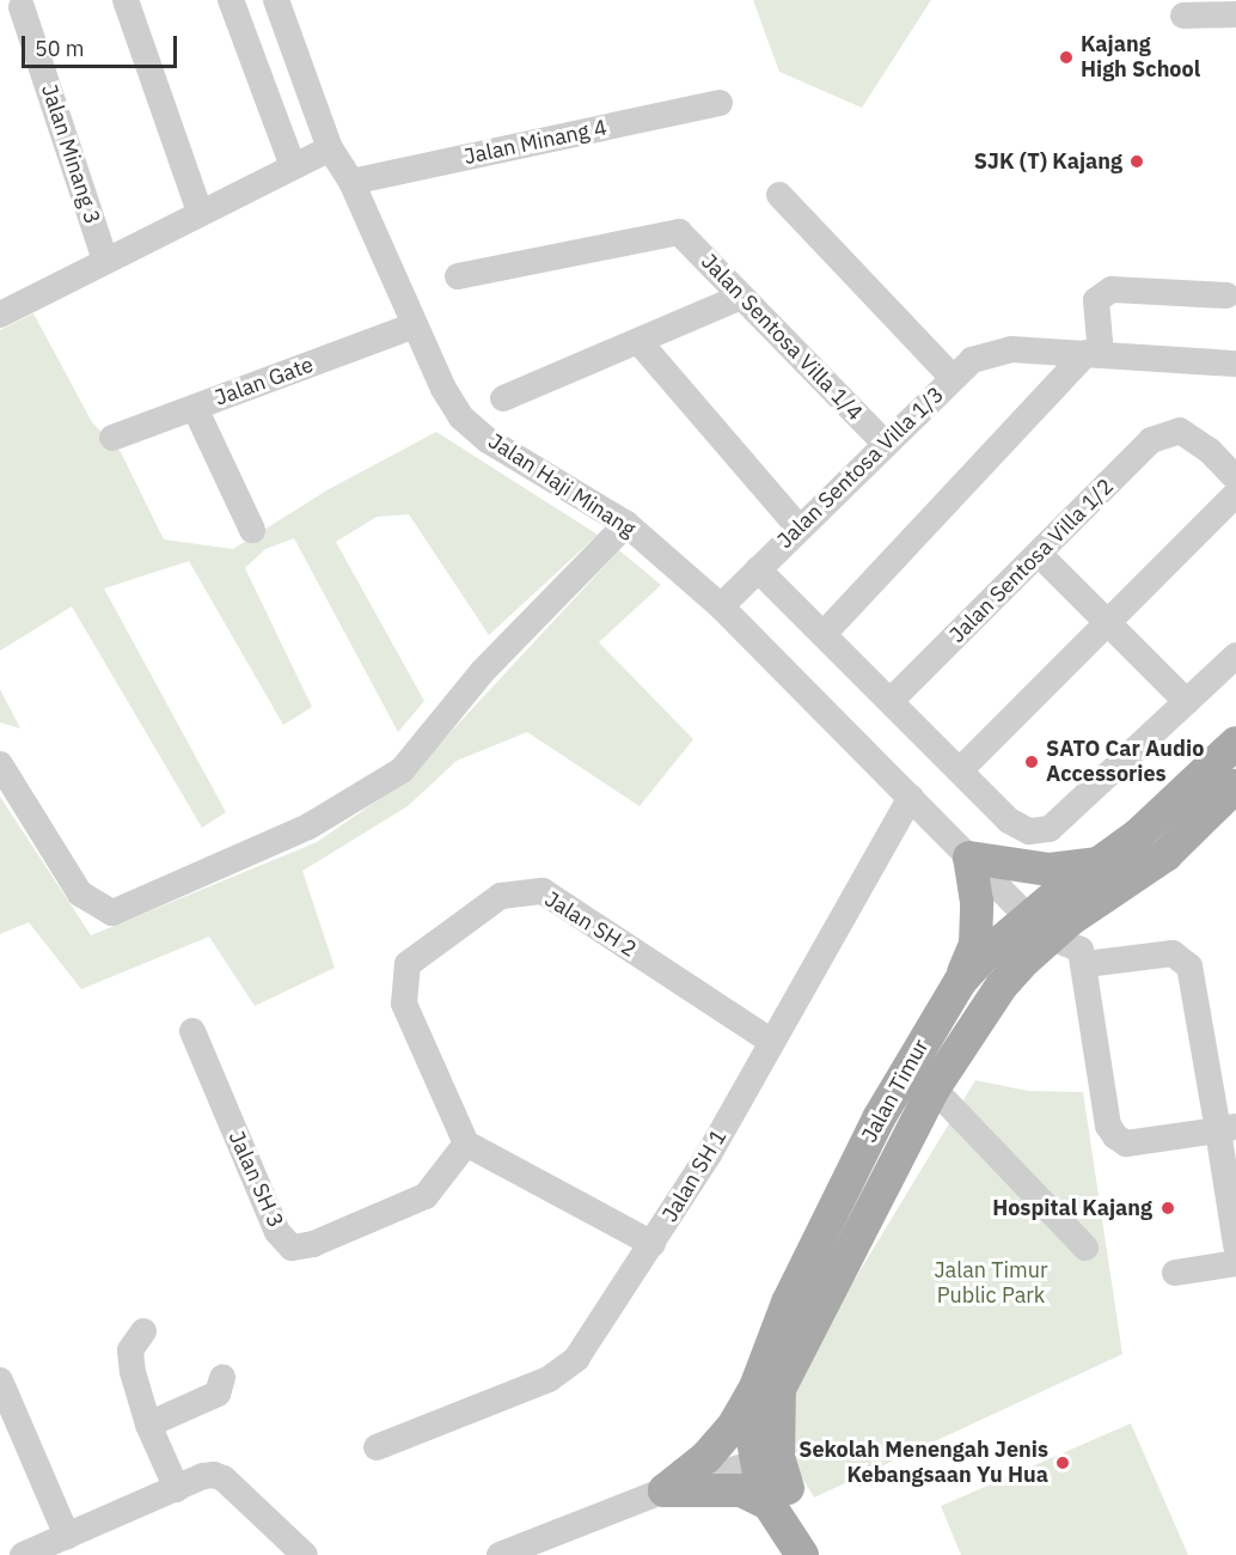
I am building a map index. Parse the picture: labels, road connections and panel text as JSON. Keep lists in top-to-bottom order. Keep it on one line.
{"streets":{"main road":["Jalan Timur"],"street":["Jalan Minang 4","Jalan Minang 3","Jalan Sentosa Villa 1/4","Jalan Gate","Jalan Sentosa Villa 1/3","Jalan Haji Minang","Jalan Sentosa Villa 1/2","Jalan SH 2","Jalan SH 1","Jalan SH 3"]},"crossings":[["Jalan Minang 4","Jalan Haji Minang"],["Jalan Sentosa Villa 1/4","Jalan Sentosa Villa 1/3"],["Jalan Gate","Jalan Haji Minang"],["Jalan Sentosa Villa 1/3","Jalan Haji Minang"],["Jalan Haji Minang","Jalan Timur"],["Jalan Haji Minang","Jalan SH 1"],["Jalan SH 2","Jalan SH 1"],["Jalan SH 2","Jalan SH 3"]],"parks":["Jalan Timur Public Park"],"places":["Kajang High School","SJK (T) Kajang","SATO Car Audio Accessories","Hospital Kajang","Sekolah Menengah Jenis Kebangsaan Yu Hua"],"scale_bar":"50 m"}
